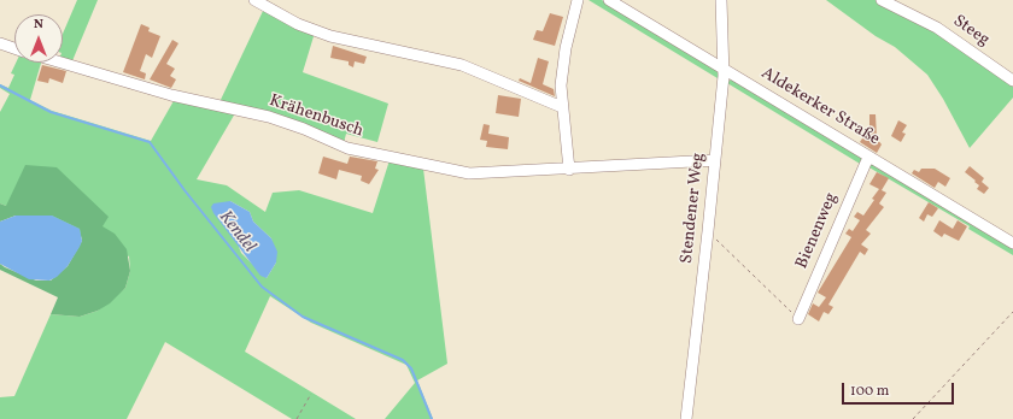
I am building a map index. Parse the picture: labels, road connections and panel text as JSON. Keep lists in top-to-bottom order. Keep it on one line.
{"streets":{"street":["Steeg","Aldekerker Straße","Krähenbusch","Stendener Weg","Bienenweg"]},"crossings":[["Aldekerker Straße","Stendener Weg"],["Aldekerker Straße","Bienenweg"],["Krähenbusch","Stendener Weg"]],"water":["Kendel"],"scale_bar":"100 m","north":"top"}
